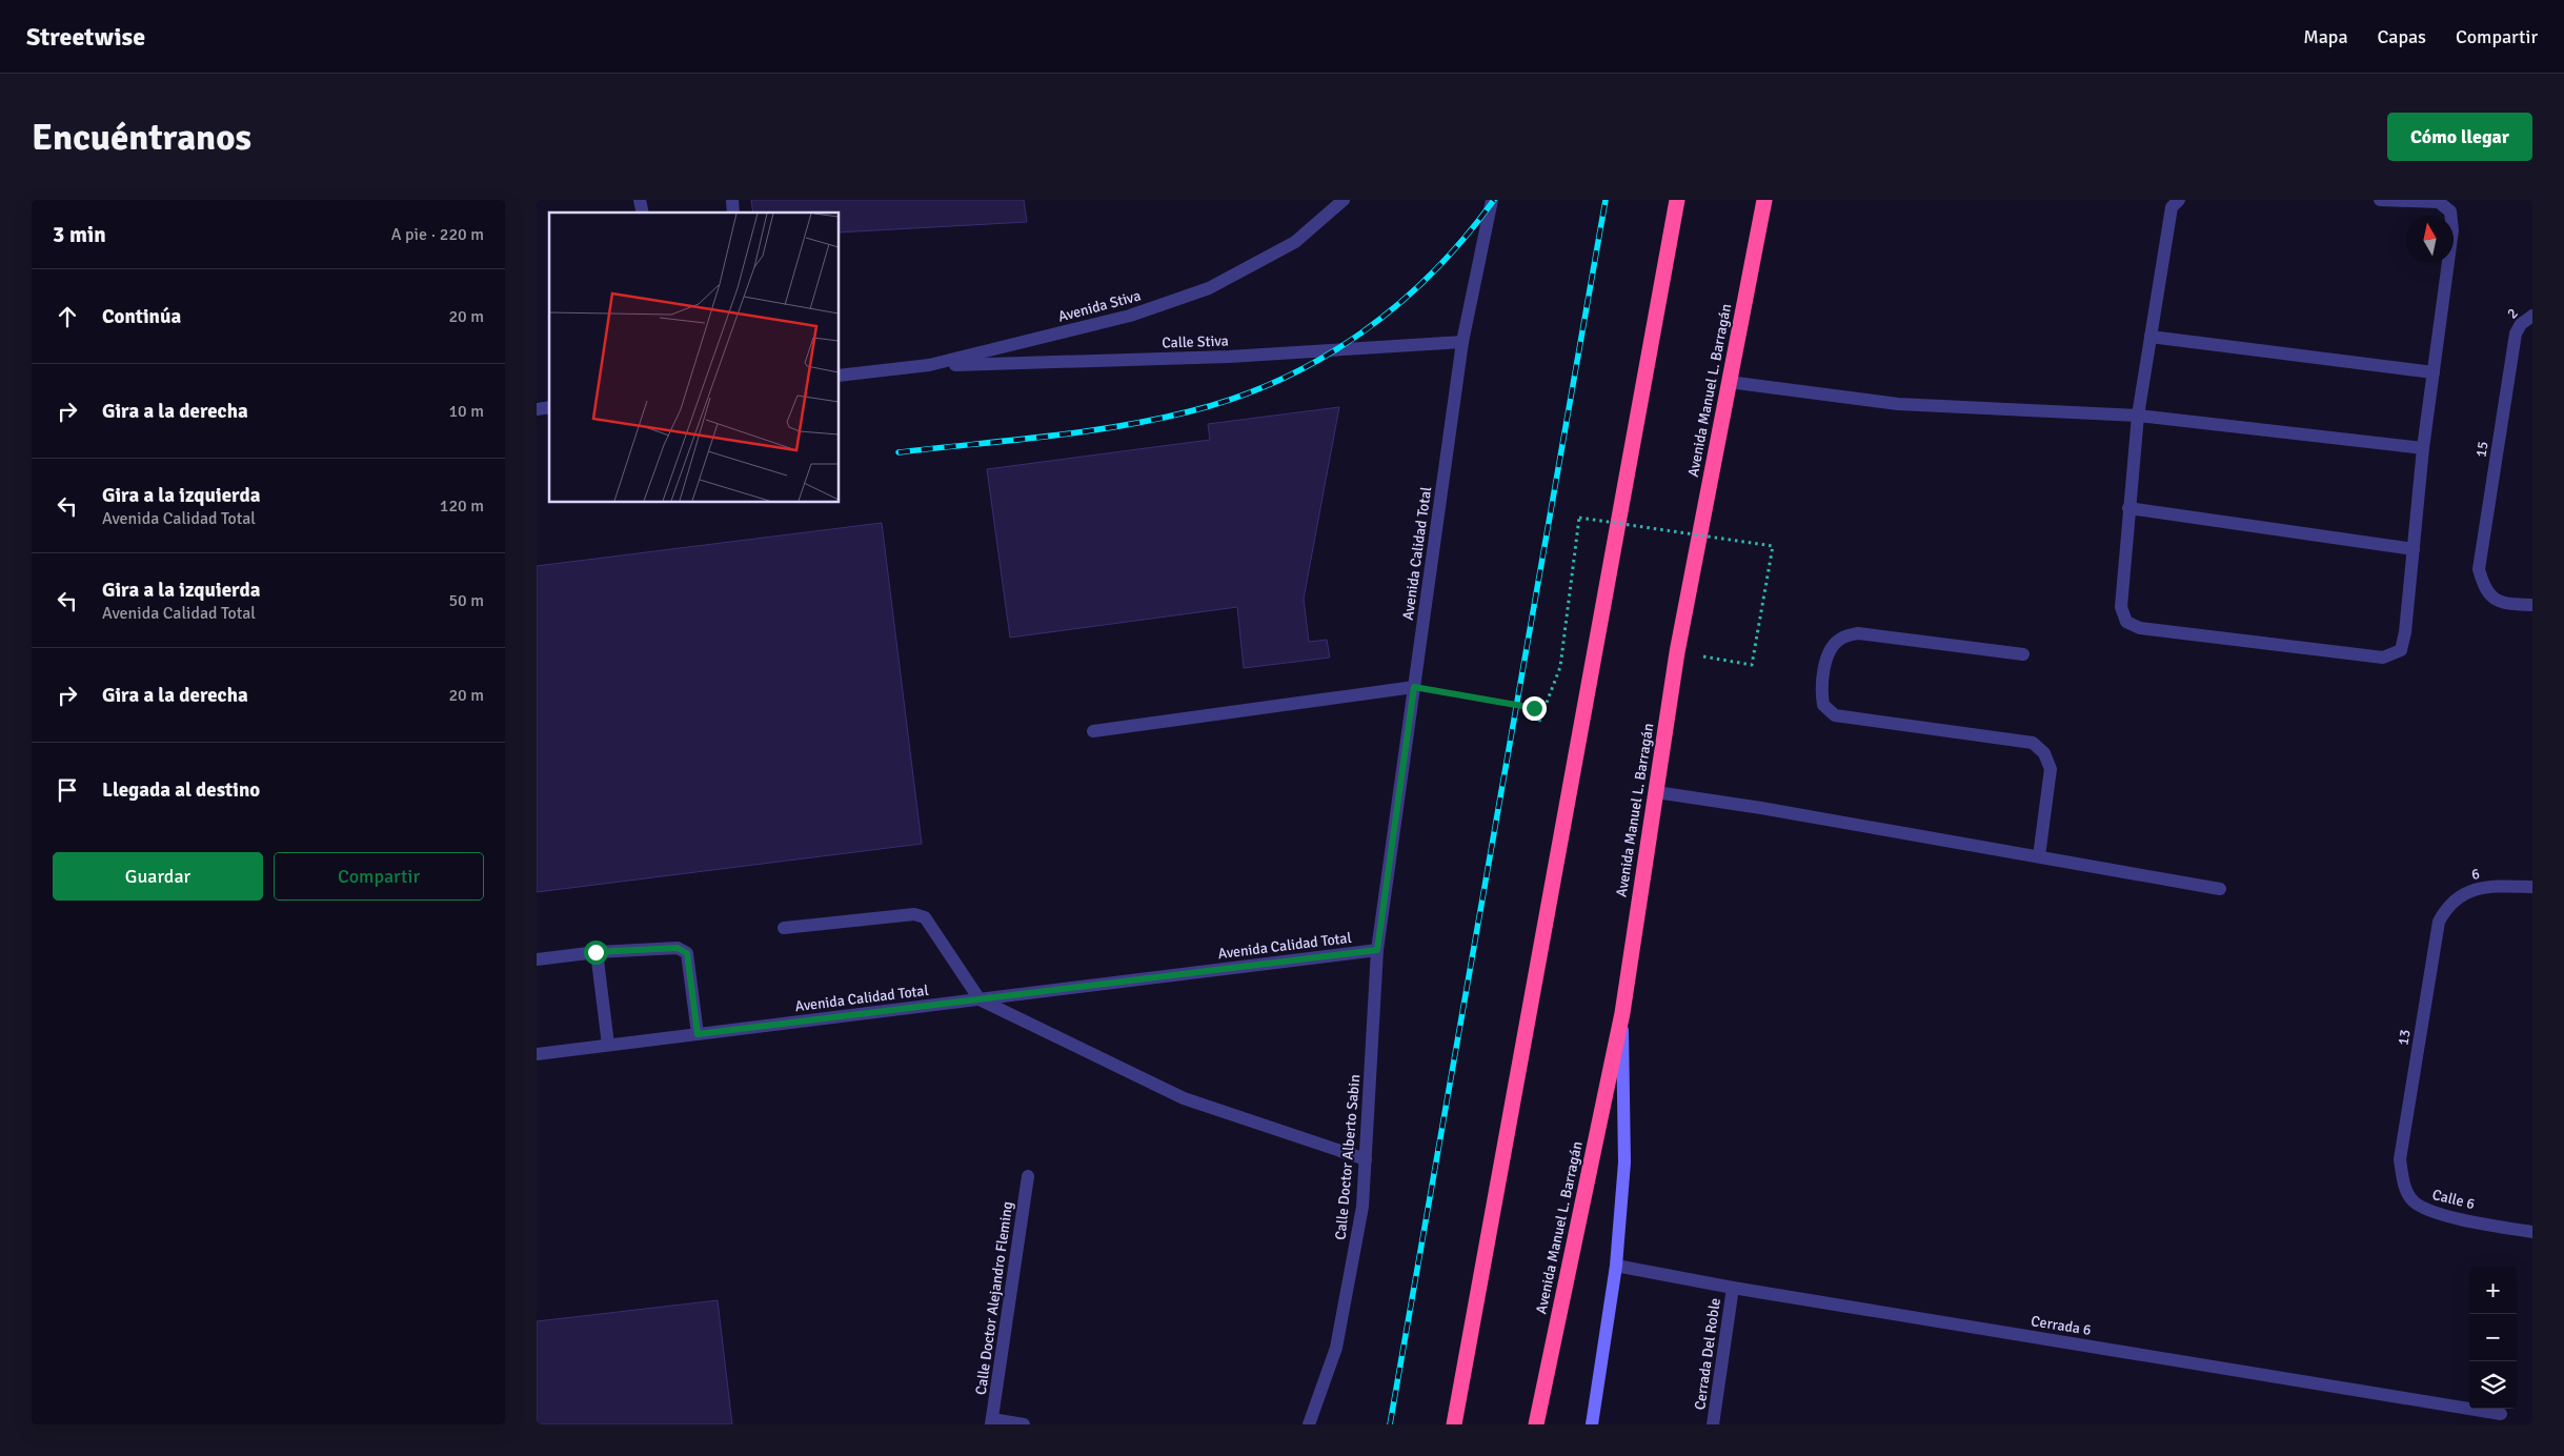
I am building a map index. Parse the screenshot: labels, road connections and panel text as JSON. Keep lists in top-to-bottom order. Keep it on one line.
{"streets":{"highway":["Avenida Manuel L. Barragán"],"street":["Avenida Stiva","2","Calle Stiva","15","Avenida Calidad Total","6","13","Calle Doctor Alberto Sabin","Calle 6","Calle Doctor Alejandro Fleming","Cerrada 6","Cerrada Del Roble"]},"crossings":[["Avenida Stiva","Calle Stiva"],["2","15"],["Calle Stiva","Avenida Calidad Total"],["Avenida Calidad Total","Calle Doctor Alberto Sabin"],["6","13"],["13","Calle 6"],["Cerrada 6","Cerrada Del Roble"]],"north":"top","page":{"header":"Streetwise","nav":["Mapa","Capas","Compartir"],"buttons":["Cómo llegar",["Guardar","Compartir"]],"title":"Encuéntranos","heading":["3 min","A pie · 220 m"],"list":[["Continúa","20 m"],["Gira a la derecha","10 m"],["Gira a la izquierda","Avenida Calidad Total","120 m"],["Gira a la izquierda","Avenida Calidad Total","50 m"],["Gira a la derecha","20 m"],"Llegada al destino"],"map_buttons":["+","−"]}}
